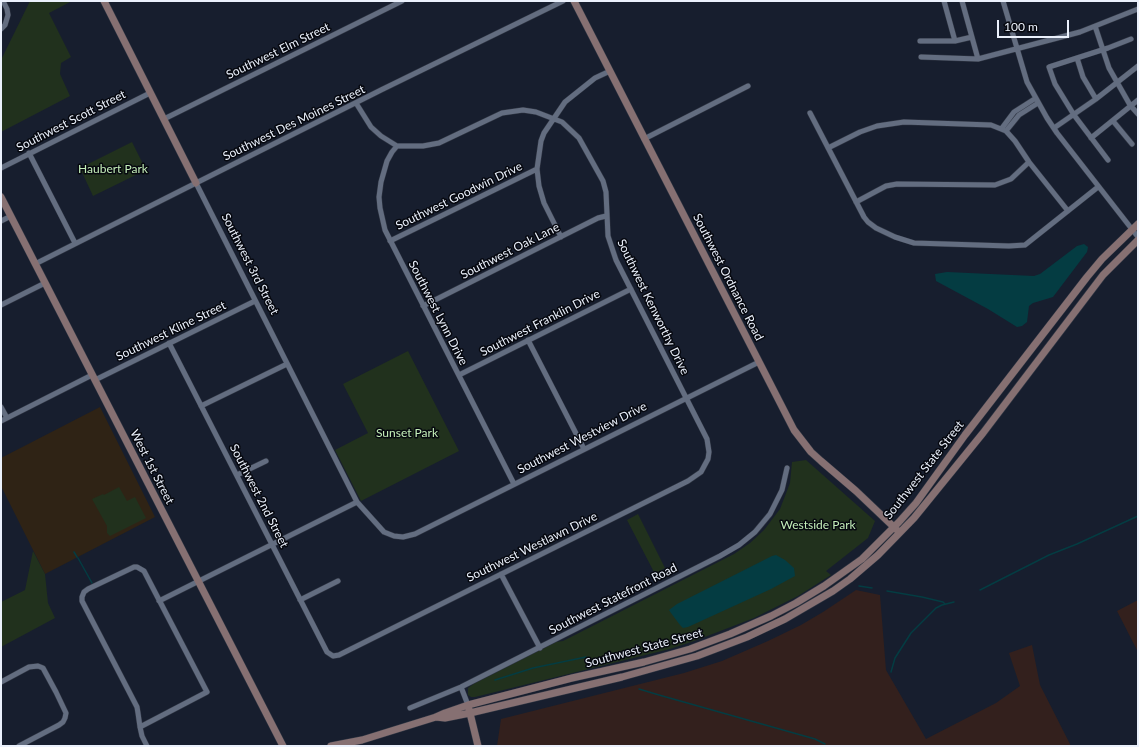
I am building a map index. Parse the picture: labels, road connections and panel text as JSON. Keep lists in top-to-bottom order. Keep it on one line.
{"streets":{"main road":["Southwest 3rd Street","Southwest Ordnance Road","West 1st Street","Southwest State Street"],"street":["Southwest Elm Street","Southwest Scott Street","Southwest Des Moines Street","Southwest Goodwin Drive","Southwest Oak Lane","Southwest Kenworthy Drive","Southwest Lynn Drive","Southwest Franklin Drive","Southwest Kline Street","Southwest Westview Drive","Southwest 2nd Street","Southwest Westlawn Drive","Southwest Statefront Road"]},"crossings":[["Southwest Elm Street","Southwest 3rd Street"],["Southwest Scott Street","Southwest 3rd Street"],["Southwest Des Moines Street","Southwest 3rd Street"],["Southwest Des Moines Street","West 1st Street"],["Southwest Goodwin Drive","Southwest Lynn Drive"],["Southwest Oak Lane","Southwest Kenworthy Drive"],["Southwest Oak Lane","Southwest Lynn Drive"],["Southwest 3rd Street","Southwest Kline Street"],["Southwest 3rd Street","Southwest Westview Drive"],["Southwest Ordnance Road","Southwest Westview Drive"],["Southwest Ordnance Road","Southwest State Street"],["Southwest Kenworthy Drive","Southwest Lynn Drive"],["Southwest Kenworthy Drive","Southwest Franklin Drive"],["Southwest Kenworthy Drive","Southwest Westview Drive"],["Southwest Kenworthy Drive","Southwest Westlawn Drive"],["Southwest Lynn Drive","Southwest Franklin Drive"],["Southwest Lynn Drive","Southwest Westview Drive"],["Southwest Kline Street","West 1st Street"],["Southwest Kline Street","Southwest 2nd Street"],["Southwest 2nd Street","Southwest Westlawn Drive"]],"parks":["Haubert Park","Sunset Park","Westside Park"],"scale_bar":"100 m"}
